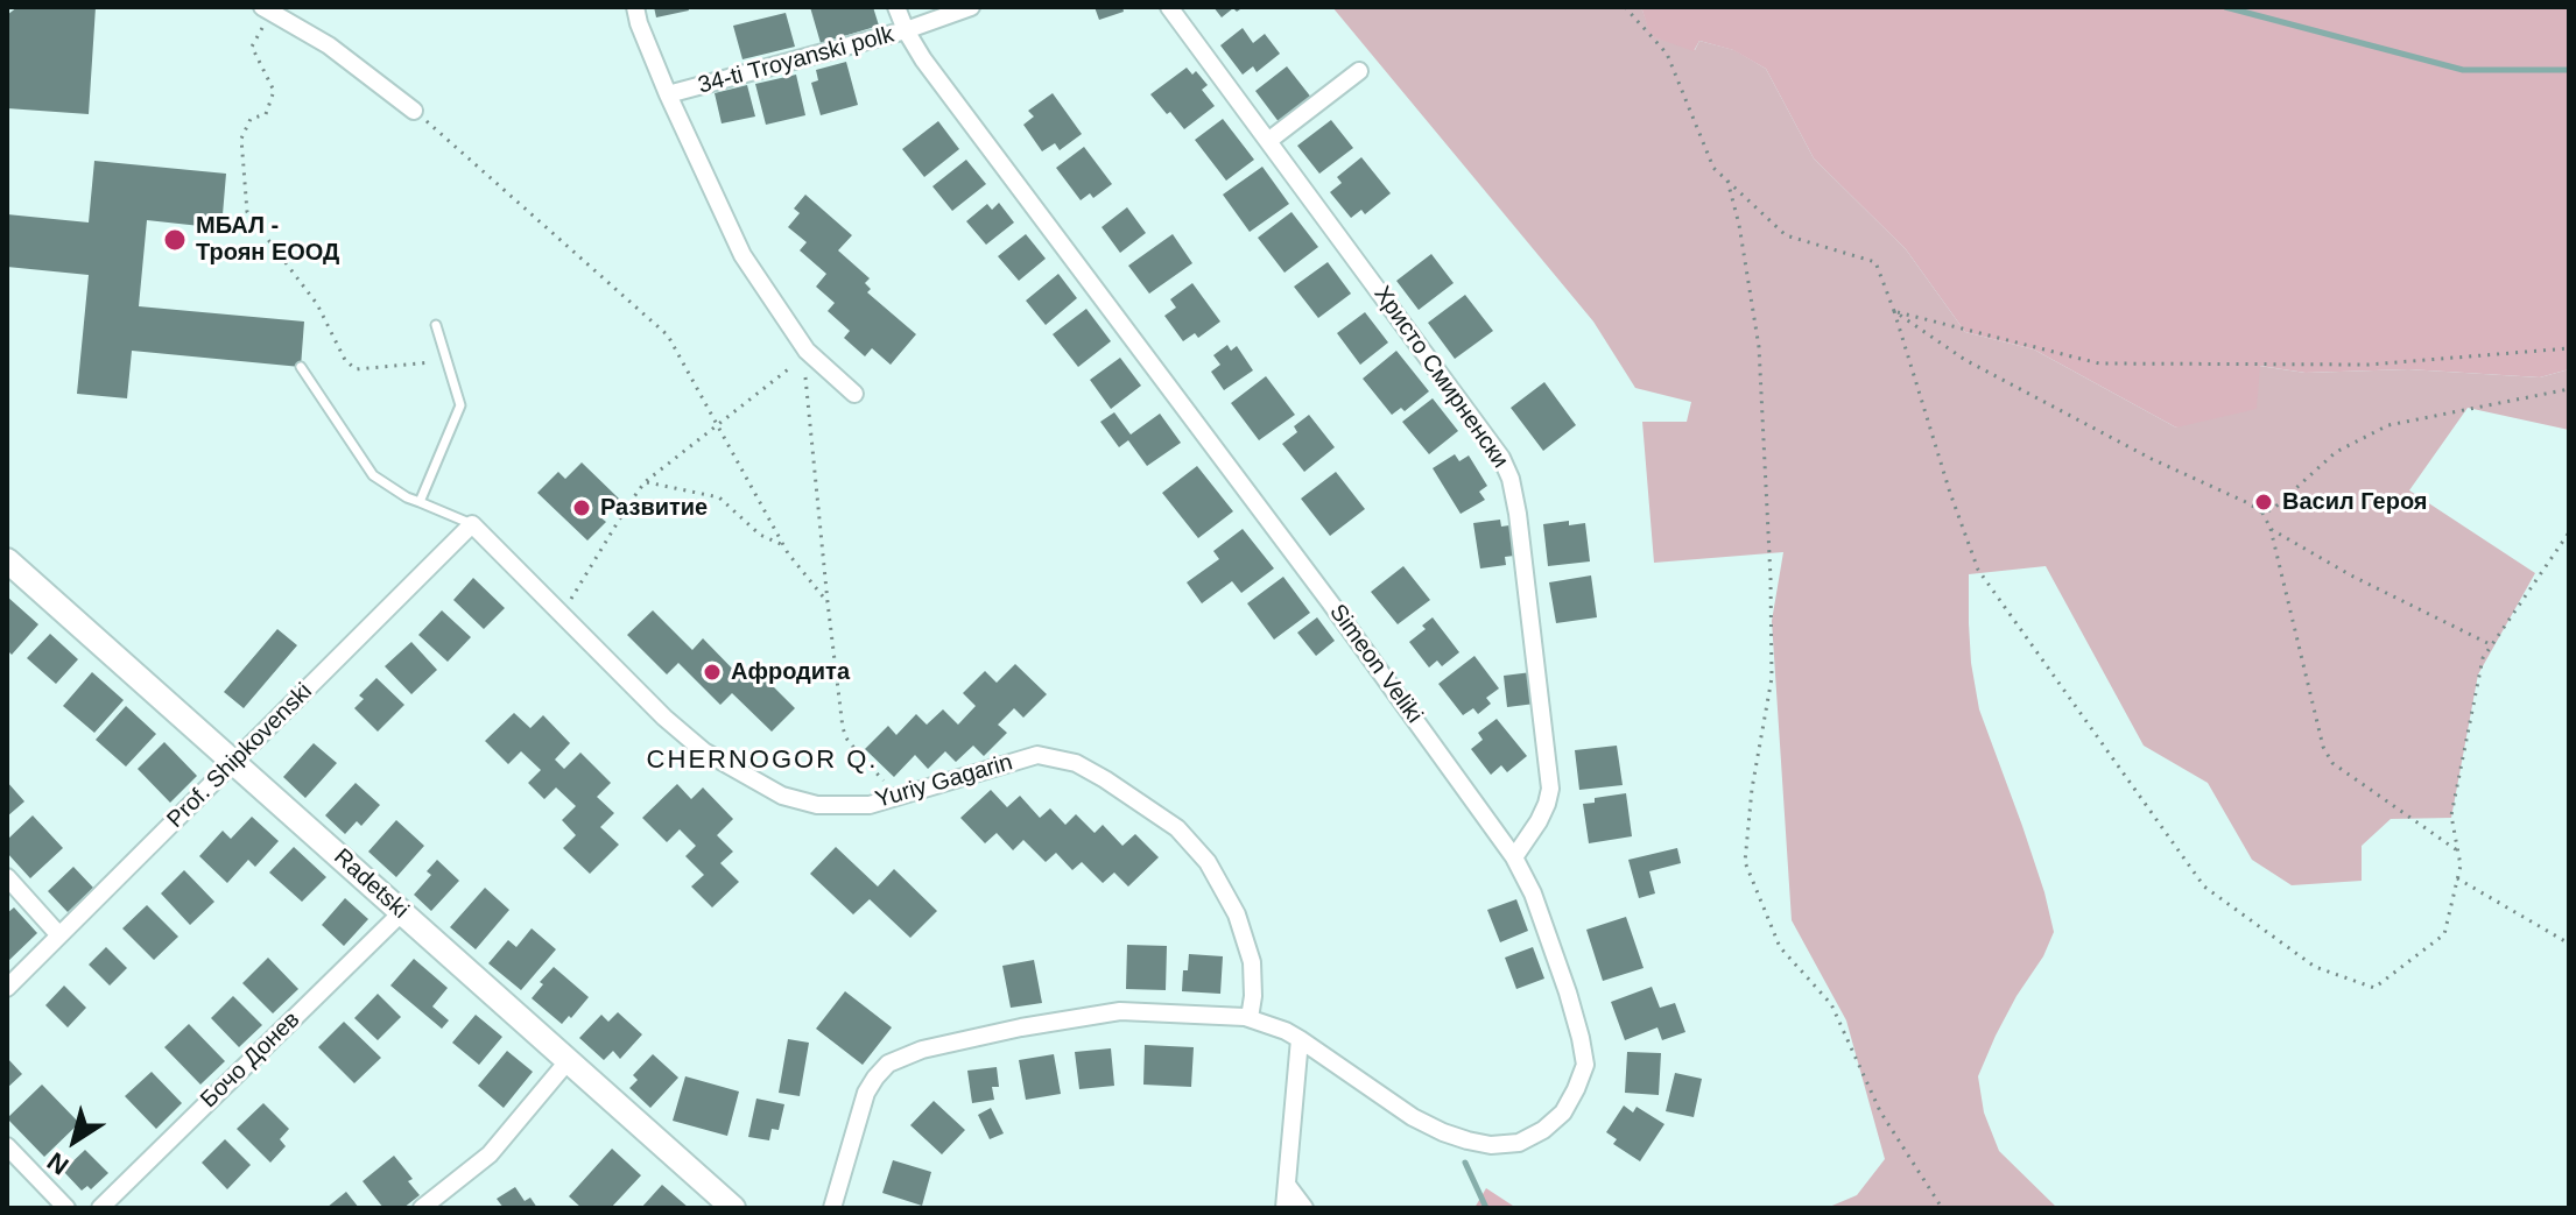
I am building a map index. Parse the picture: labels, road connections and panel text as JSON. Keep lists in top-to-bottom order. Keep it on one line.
{"streets":{"street":["34-ti Troyanski polk","Христо Смирненски","Simeon Veliki","Prof. Shipkovenski","Yuriy Gagarin","Radetski","Бочо Донев"]},"crossings":[["34-ti Troyanski polk","Simeon Veliki"],["Христо Смирненски","Simeon Veliki"],["Simeon Veliki","Yuriy Gagarin"],["Prof. Shipkovenski","Yuriy Gagarin"],["Prof. Shipkovenski","Radetski"],["Radetski","Бочо Донев"]],"districts":["CHERNOGOR Q."],"places":["МБАЛ - Троян ЕООД","Васил Героя","Развитие","Афродита"],"north":"bottom left"}
